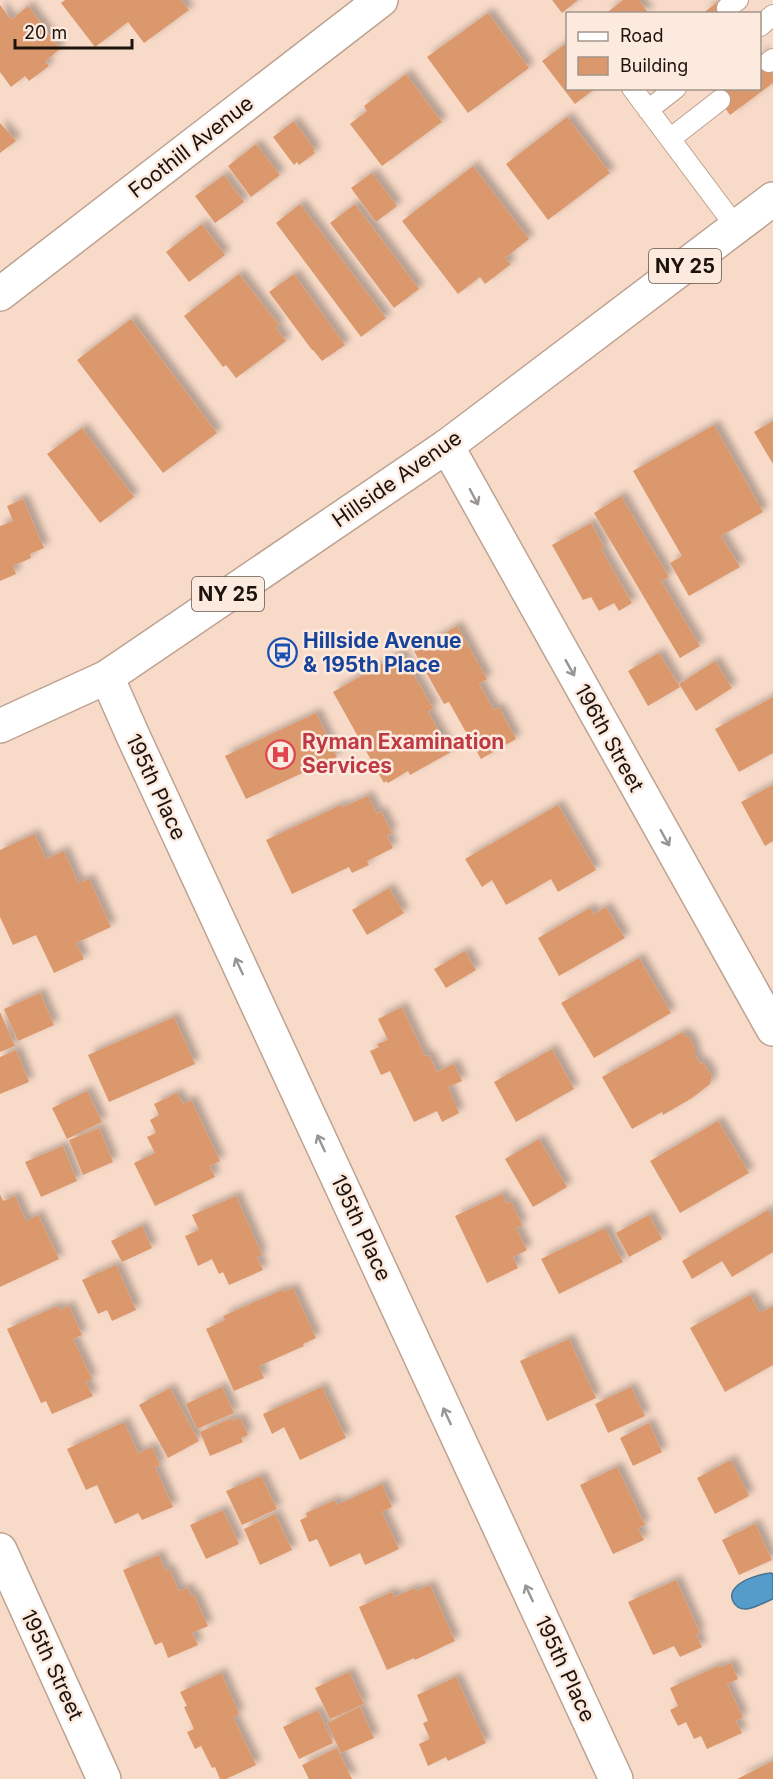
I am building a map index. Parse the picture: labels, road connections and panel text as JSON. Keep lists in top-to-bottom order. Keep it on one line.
{"streets":{"street":["Foothill Avenue","NY 25","Hillside Avenue","196th Street","195th Place","195th Street"]},"crossings":[["Hillside Avenue","196th Street"],["Hillside Avenue","195th Place"]],"one_way":["196th Street","195th Place"],"places":{"bus stop":["Hillside Avenue & 195th Place"],"hospital":["Ryman Examination Services"]},"legend":["Road","Building"],"scale_bar":"20 m"}
